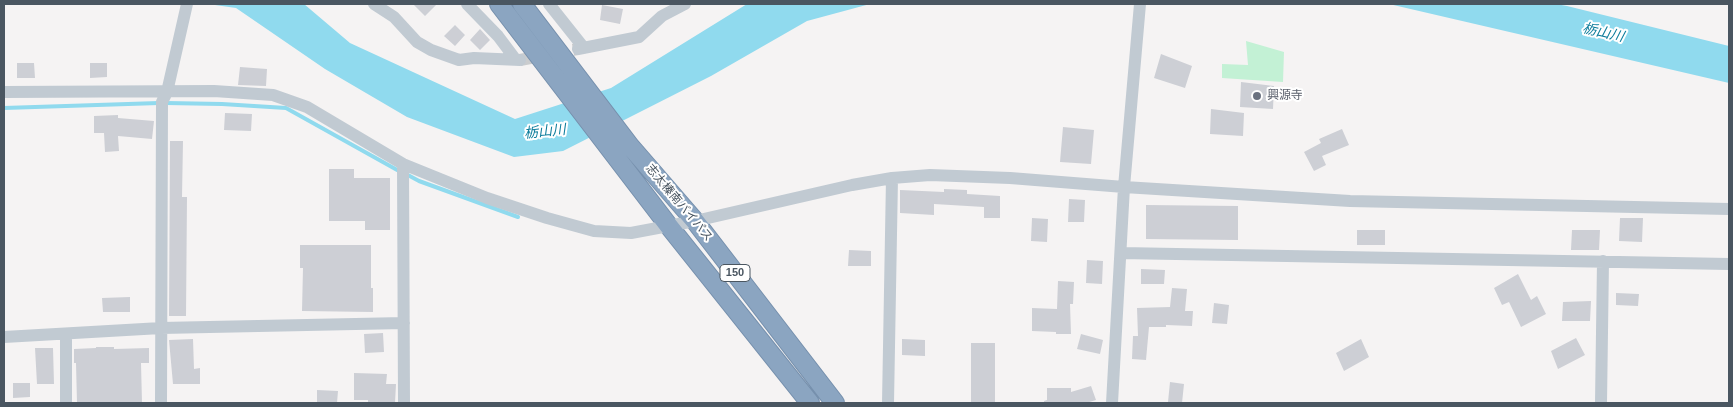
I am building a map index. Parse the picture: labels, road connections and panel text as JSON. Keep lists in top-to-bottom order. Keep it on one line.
{"streets":{"highway":["志太榛南バイパス","150"]},"water":["栃山川"],"places":["興源寺"]}
